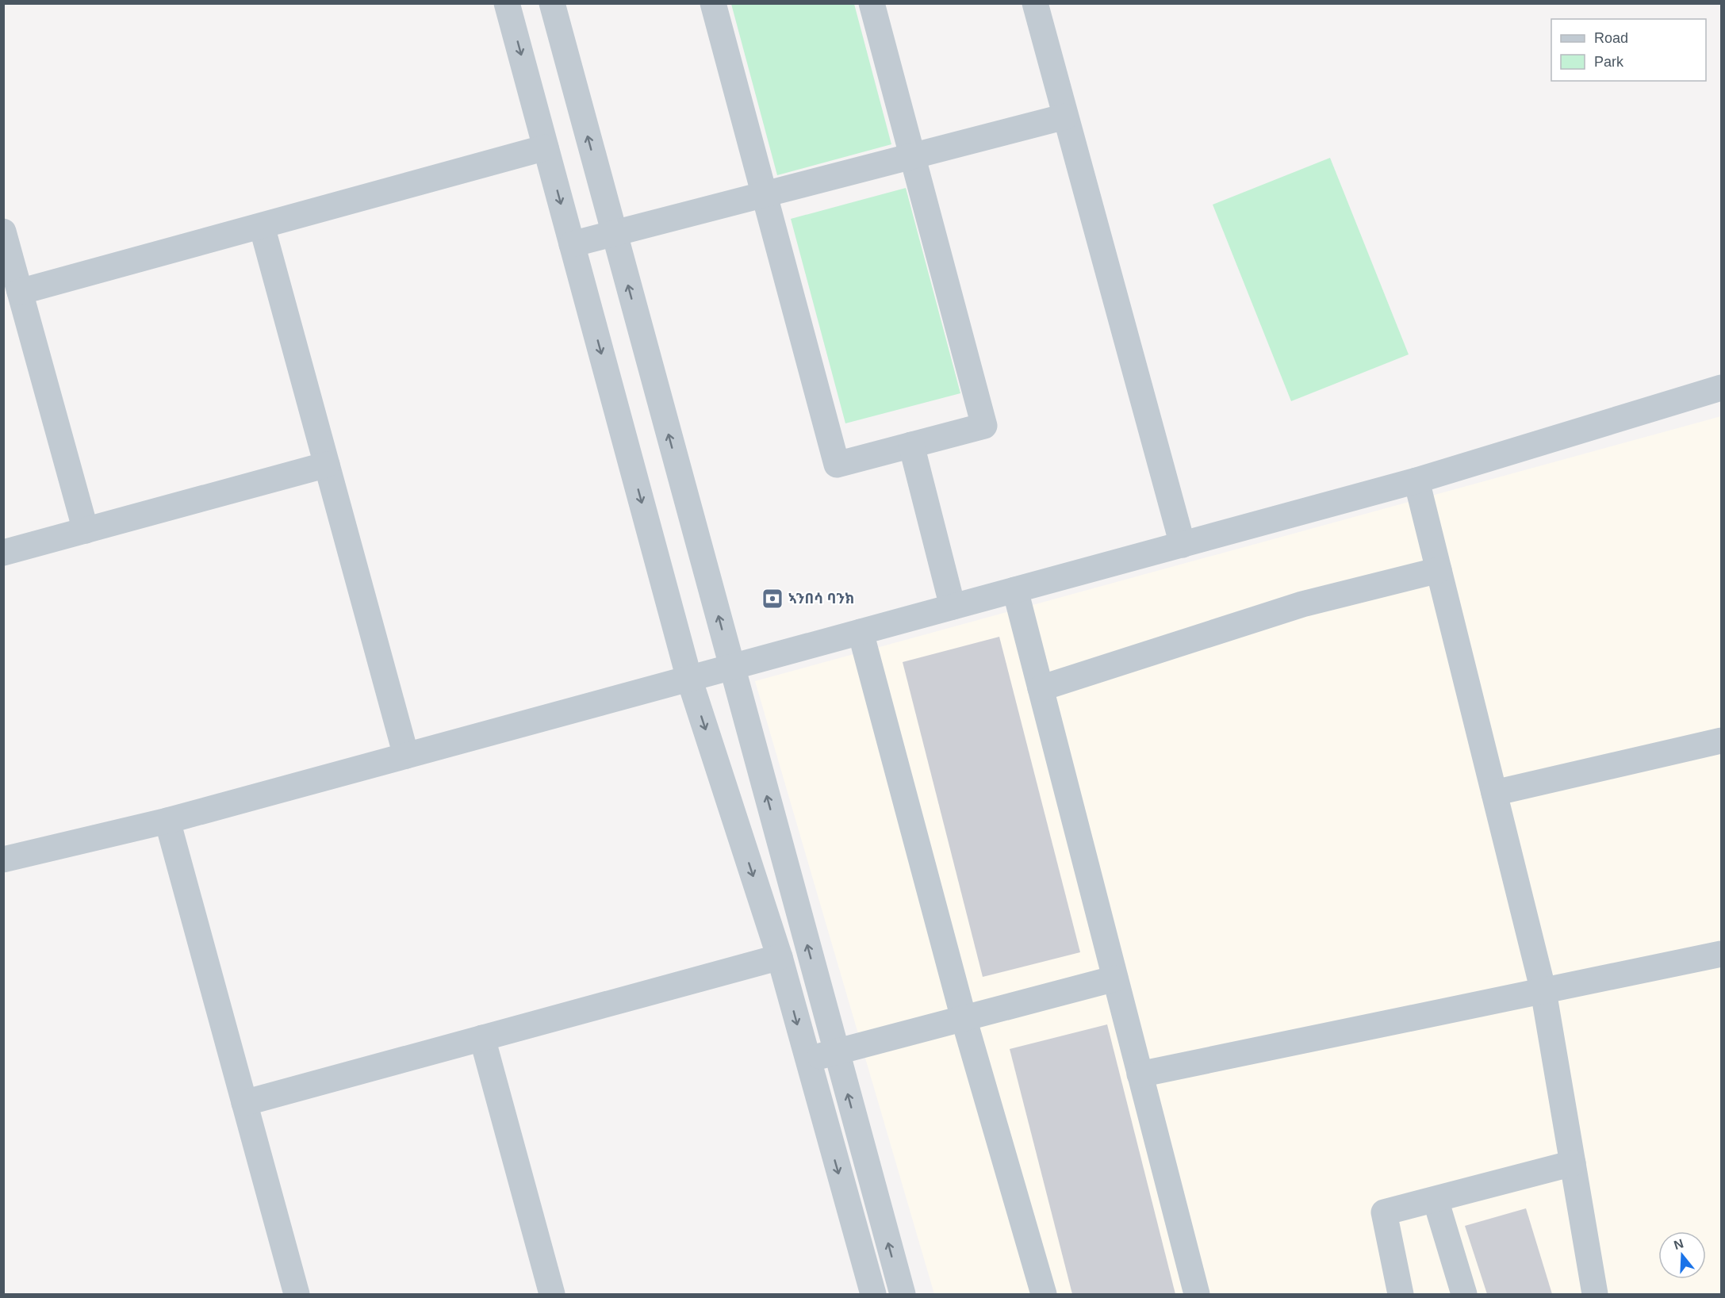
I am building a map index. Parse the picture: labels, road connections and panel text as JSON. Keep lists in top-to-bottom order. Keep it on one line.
{"places":{"bank":["ኣንበሳ ባንክ"]},"legend":["Road","Park"],"north":"top"}
